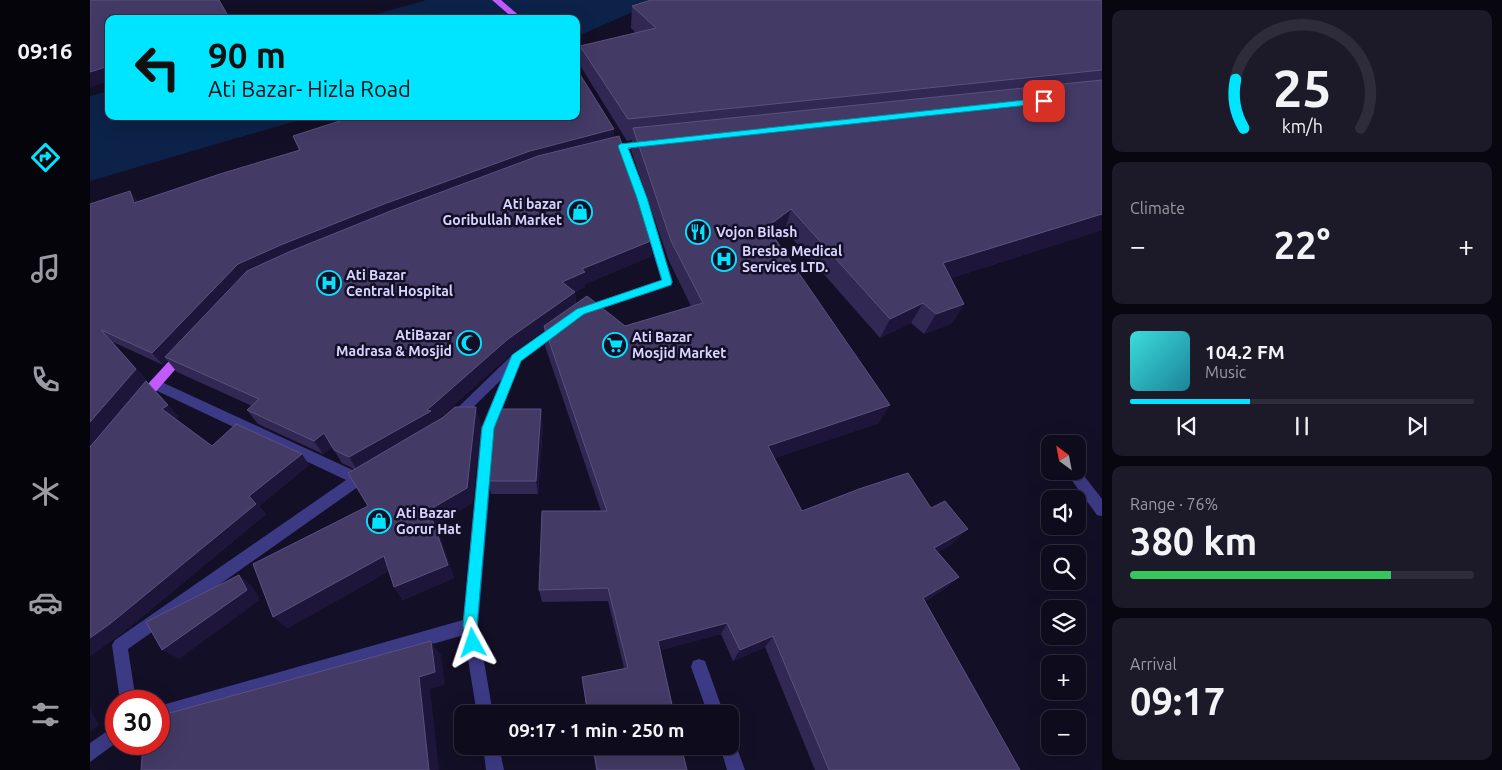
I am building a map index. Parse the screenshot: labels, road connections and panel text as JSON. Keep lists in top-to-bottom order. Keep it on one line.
{"places":{"shop":["Ati bazar Goribullah Market","Ati Bazar Gorur Hat"],"restaurant":["Vojon Bilash"],"hospital":["Bresba Medical Services LTD.","Ati Bazar Central Hospital"],"mosque":["AtiBazar Madrasa & Mosjid"],"supermarket":["Ati Bazar Mosjid Market"]},"north":"top left","page":{"tabs":"09:16","turn":["90 m","Ati Bazar- Hizla Road"],"tile":["Climate",["Range · 76%","380 km"],["Arrival","09:17"]],"heat":["−","22°","+"],"song":["104.2 FM","Music"],"map_buttons":["+","−"],"limit":"30","trip":"09:17 · 1 min · 250 m","gauge":["25","km/h"]}}
